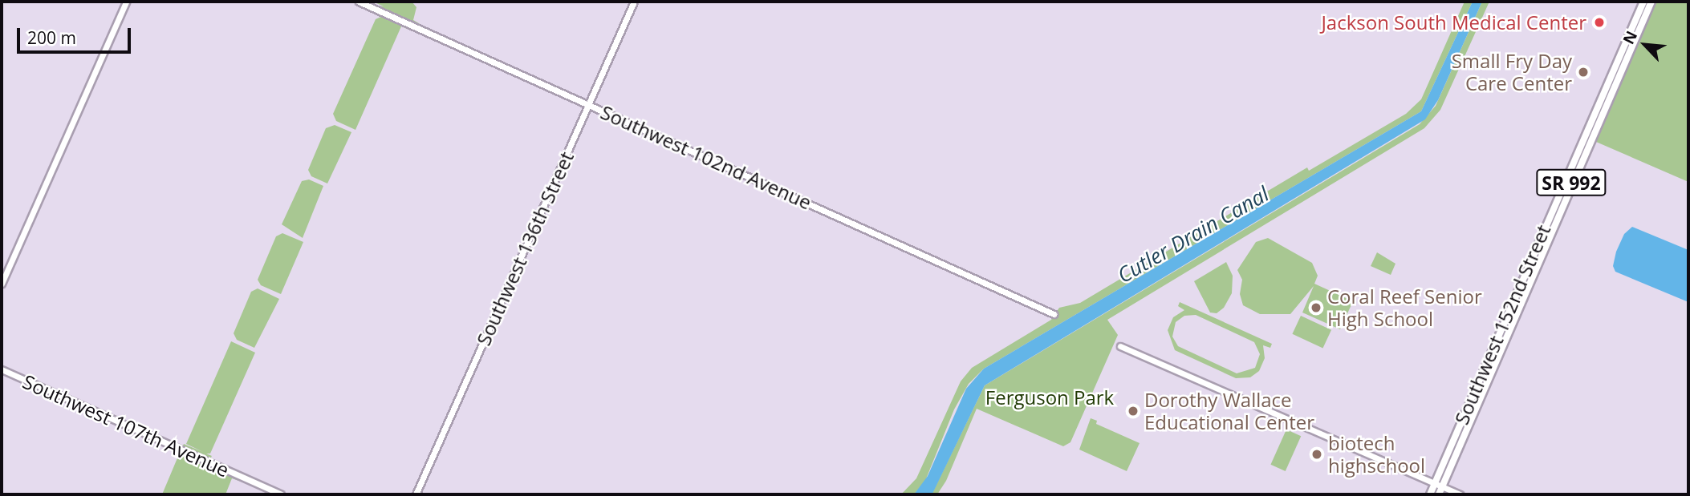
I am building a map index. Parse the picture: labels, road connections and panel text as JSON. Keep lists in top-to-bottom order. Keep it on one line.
{"streets":{"main road":["SR 992","Southwest 152nd Street"],"street":["Southwest 102nd Avenue","Southwest 136th Street","Southwest 107th Avenue"]},"crossings":[["Southwest 102nd Avenue","Southwest 136th Street"]],"water":["Cutler Drain Canal"],"parks":["Ferguson Park"],"places":["Jackson South Medical Center","Small Fry Day Care Center","Coral Reef Senior High School","Dorothy Wallace Educational Center","biotech highschool"],"scale_bar":"200 m","north":"top left"}
